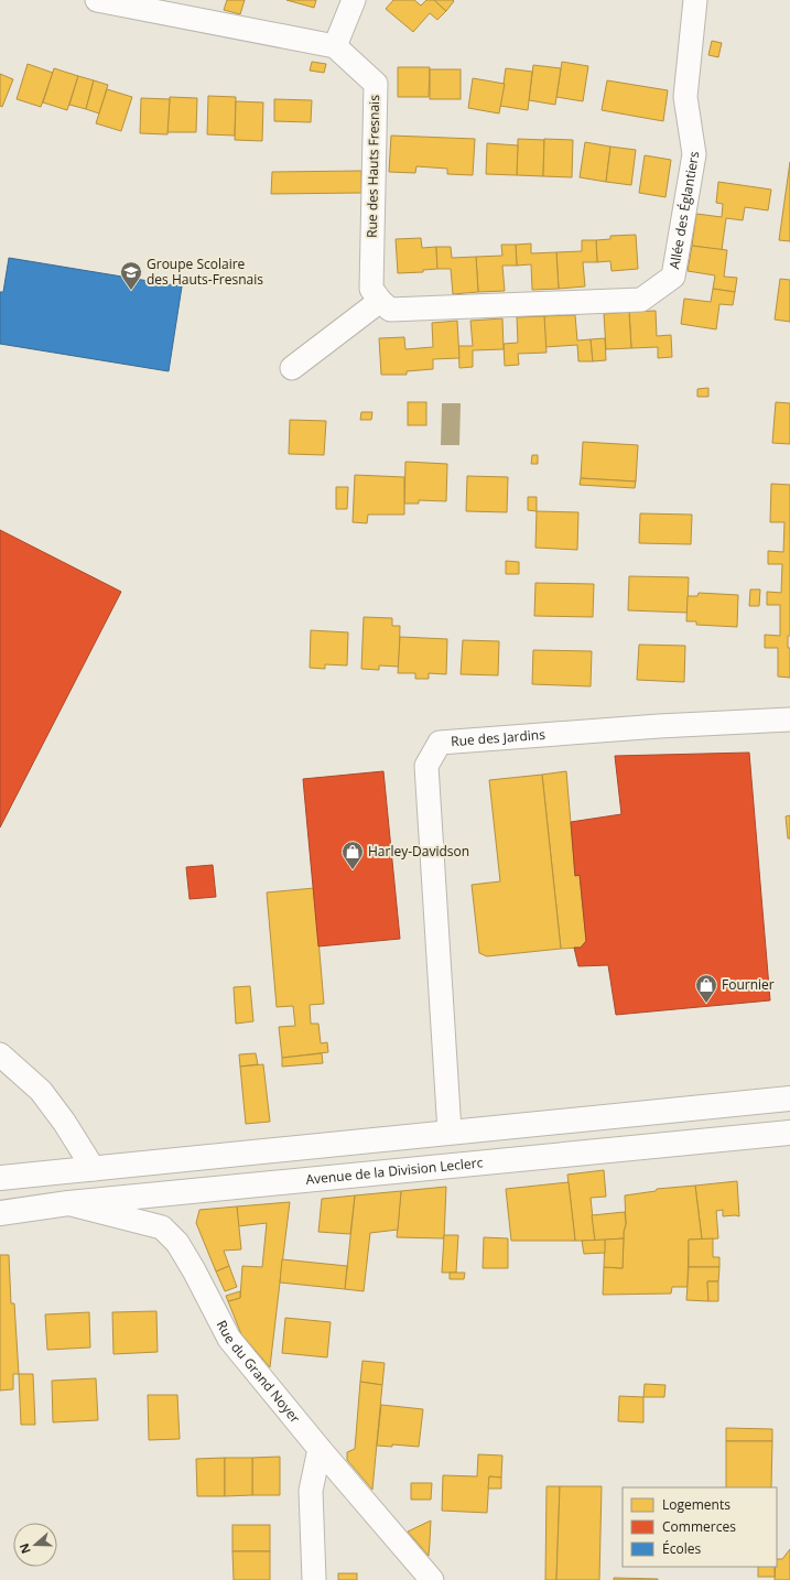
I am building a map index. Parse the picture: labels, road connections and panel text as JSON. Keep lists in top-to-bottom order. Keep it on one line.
{"streets":{"main road":["Avenue de la Division Leclerc"],"street":["Rue des Hauts Fresnais","Allée des Églantiers","Rue des Jardins","Rue du Grand Noyer"]},"crossings":[["Rue des Hauts Fresnais","Allée des Églantiers"],["Avenue de la Division Leclerc","Rue du Grand Noyer"]],"places":{"school or university":["Groupe Scolaire des Hauts-Fresnais"],"shop":["Harley-Davidson","Fournier"]},"legend":["Logements","Commerces","Écoles"],"north":"left"}
